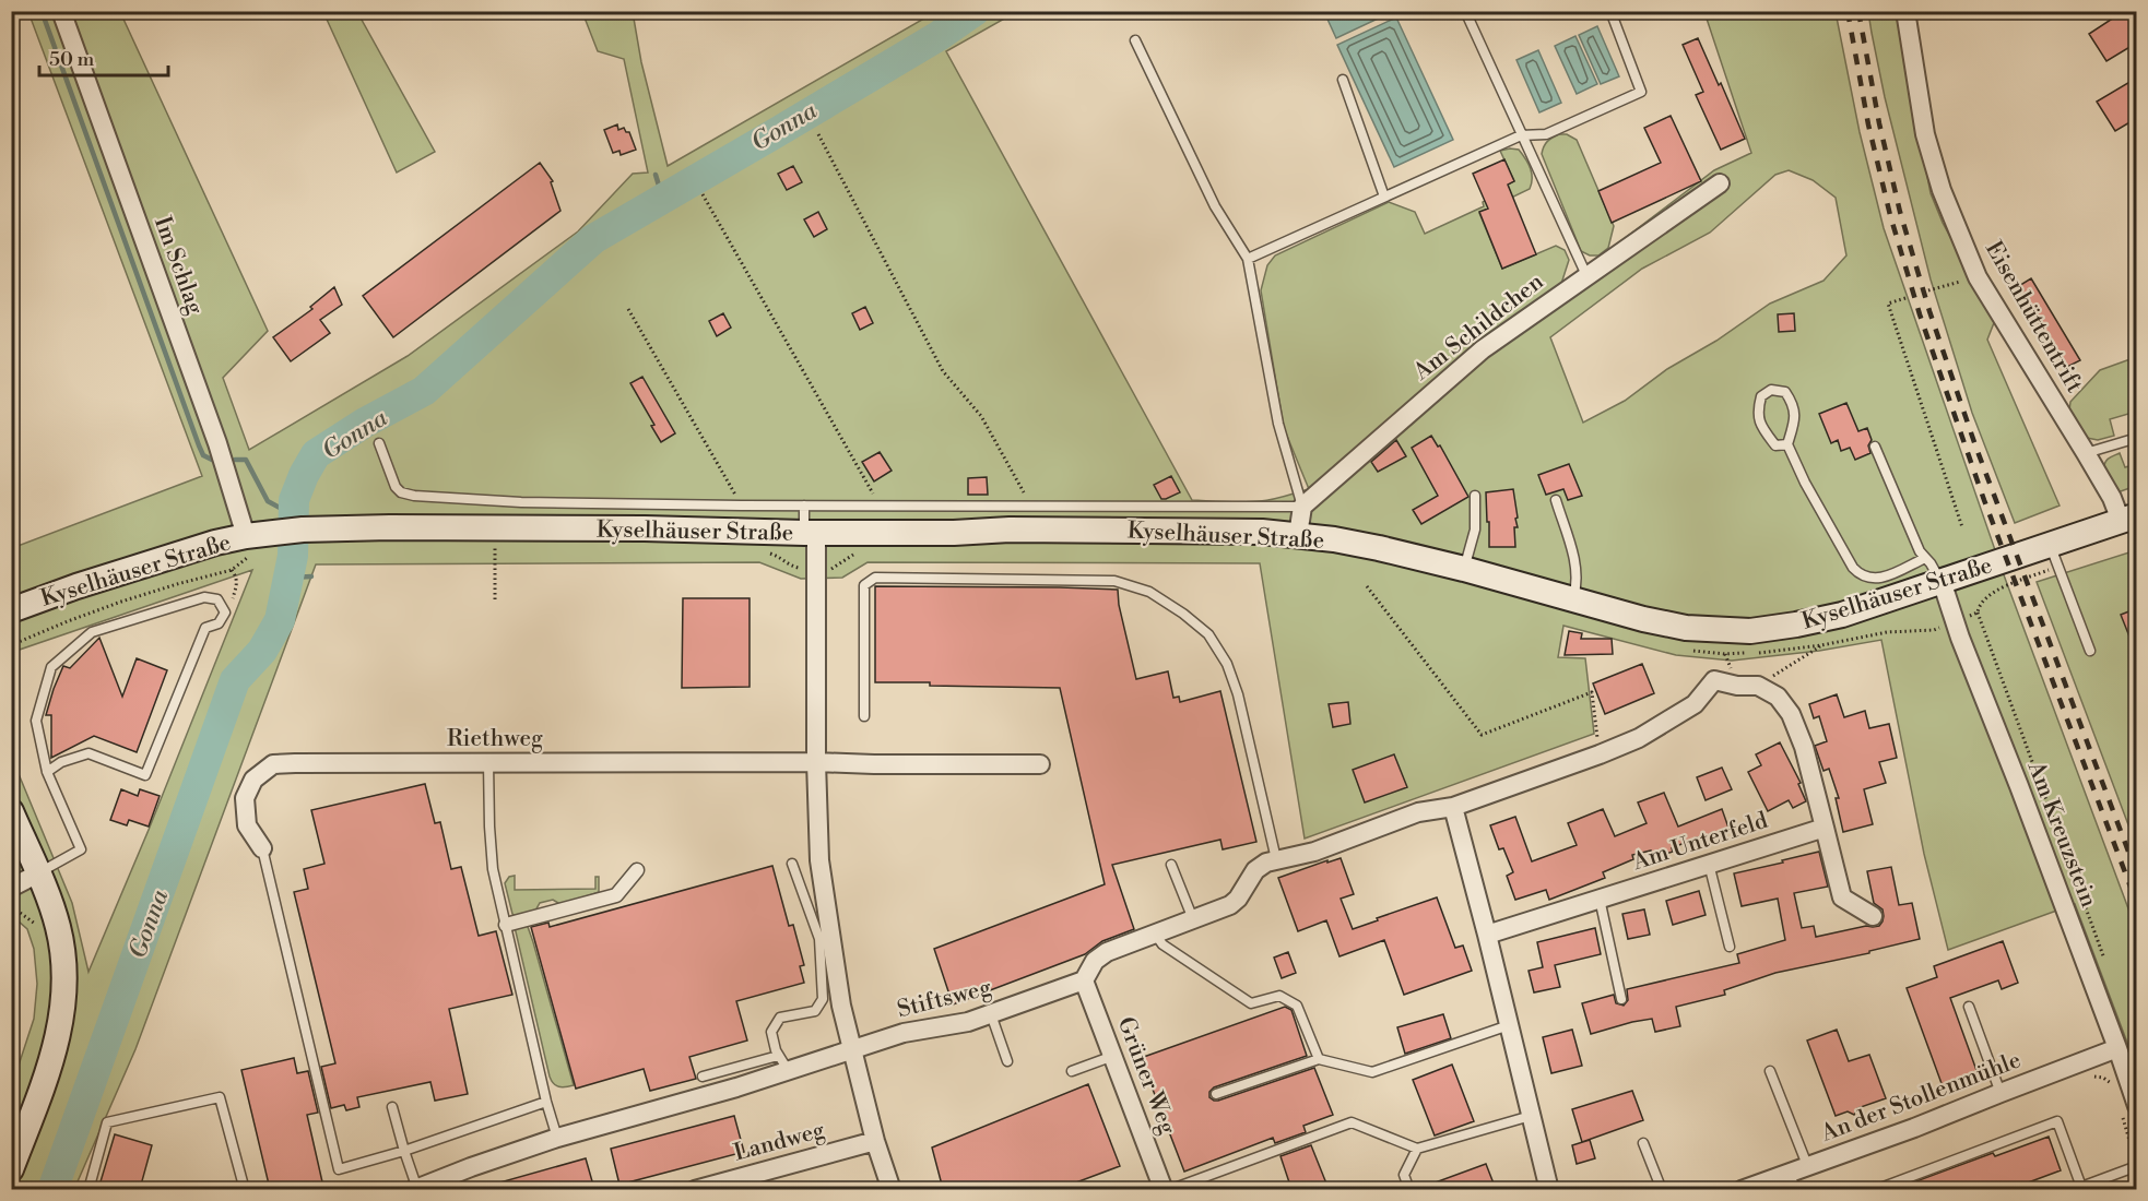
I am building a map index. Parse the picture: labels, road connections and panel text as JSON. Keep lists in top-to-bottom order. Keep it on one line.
{"streets":{"main road":["Kyselhäuser Straße"],"street":["Im Schlag","Eisenhüttentrift","Am Schildchen","Riethweg","Am Kreuzstein","Am Unterfeld","Stiftsweg","Grüner Weg","An der Stollenmühle","Landweg"]},"crossings":[["Im Schlag","Kyselhäuser Straße"],["Eisenhüttentrift","Kyselhäuser Straße"],["Kyselhäuser Straße","Am Kreuzstein"],["Am Kreuzstein","An der Stollenmühle"],["Stiftsweg","Grüner Weg"]],"water":["Gonna"],"scale_bar":"50 m"}
